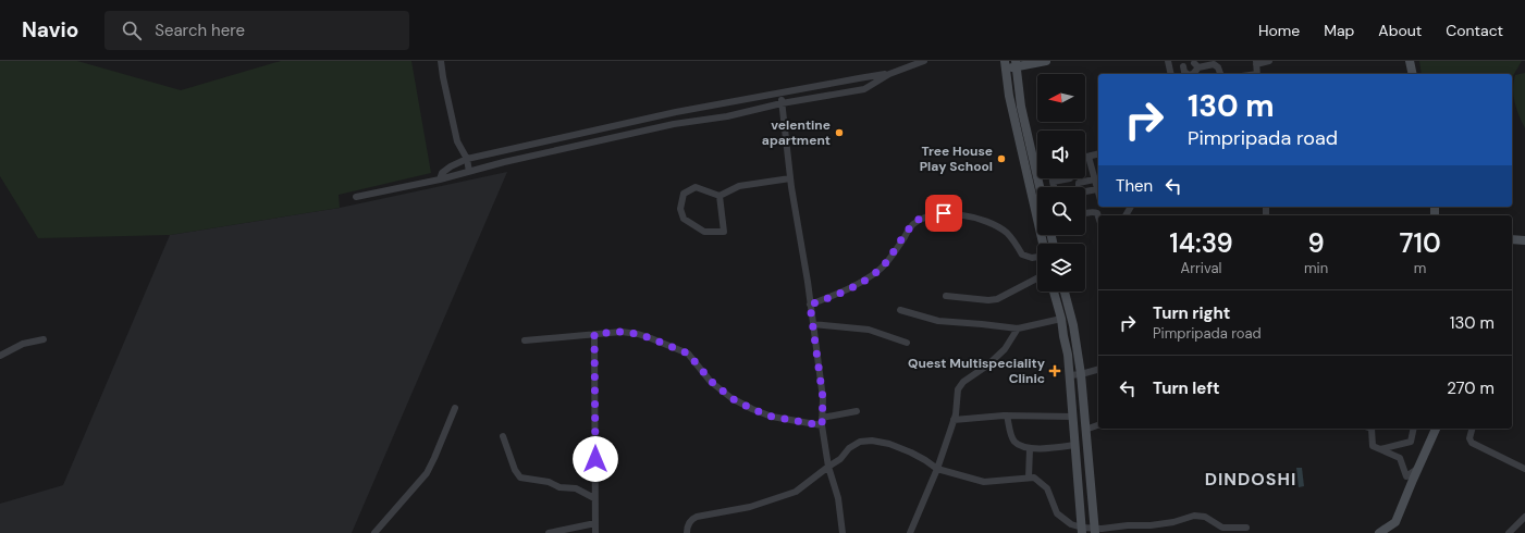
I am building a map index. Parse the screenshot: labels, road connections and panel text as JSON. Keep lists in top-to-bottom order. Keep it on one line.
{"districts":["DINDOSHI"],"places":{"other":["velentine apartment","Tree House Play School"],"health":["Quest Multispeciality Clinic"]},"north":"left","page":{"header":"Navio","search":"Search here","nav":["Home","Map","About","Contact"],"turn":["130 m","Pimpripada road"],"then":"Then","eta":["14:39","Arrival","9","min","710","m"],"list":[{"name":"Turn right","note":"Pimpripada road","value":"130 m"},{"name":"Turn left","value":"270 m"}]}}
